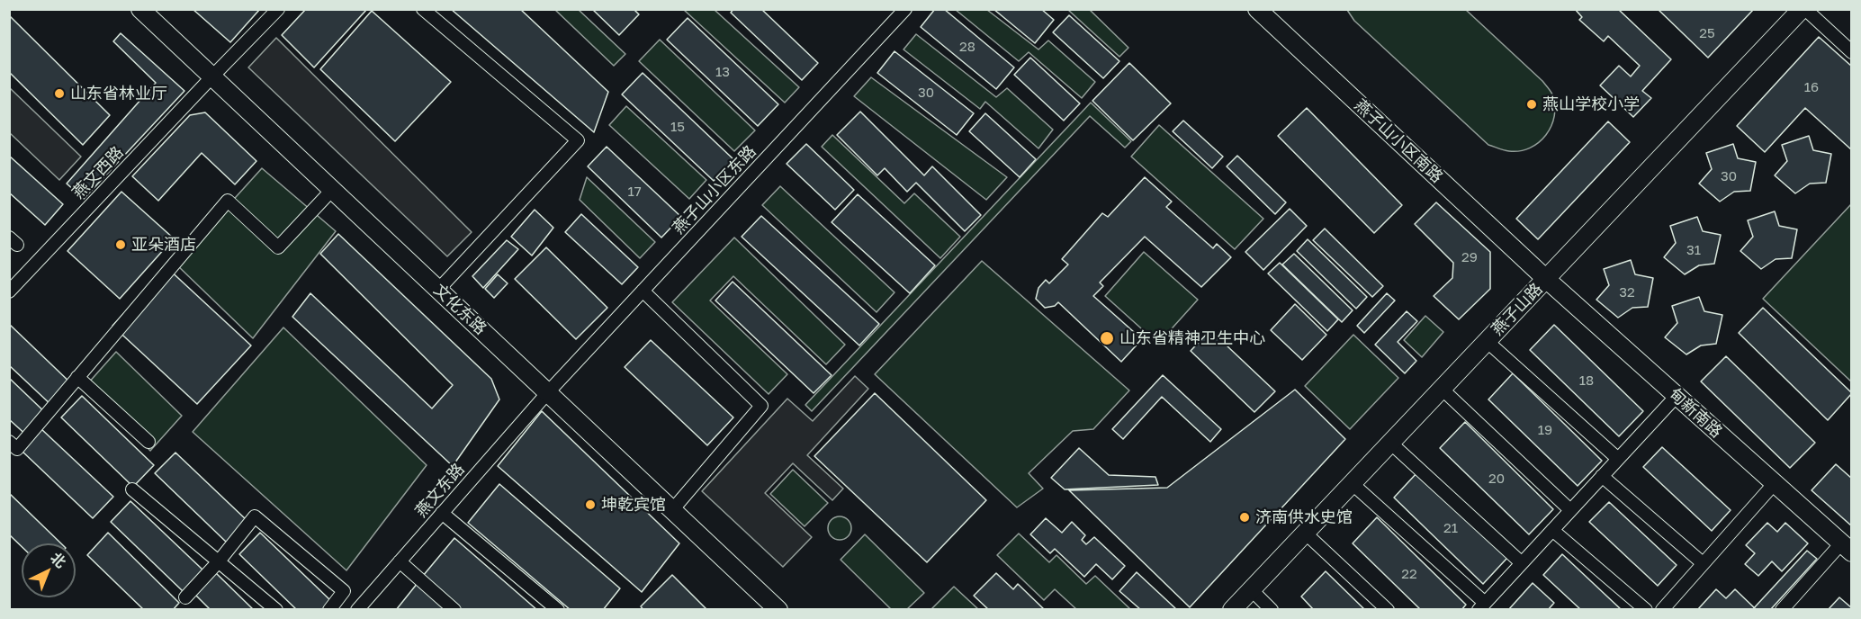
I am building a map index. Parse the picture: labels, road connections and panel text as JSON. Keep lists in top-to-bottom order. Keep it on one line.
{"streets":{"street":["燕子山小区南路","燕文西路","燕子山小区东路","文化东路","燕子山路","甸新南路","燕文东路"]},"crossings":[["燕子山小区南路","燕子山路"],["燕子山小区南路","甸新南路"],["燕文西路","文化东路"],["燕子山小区东路","文化东路"],["燕子山小区东路","燕文东路"],["文化东路","燕文东路"],["燕子山路","甸新南路"]],"places":["山东省林业厅","燕山学校小学","亚朵酒店","山东省精神卫生中心","坤乾宾馆","济南供水史馆"],"house_numbers":["25","28","13","16","30","15","30","17","31","29","32","18","19","20","21","22"],"north":"top right"}
